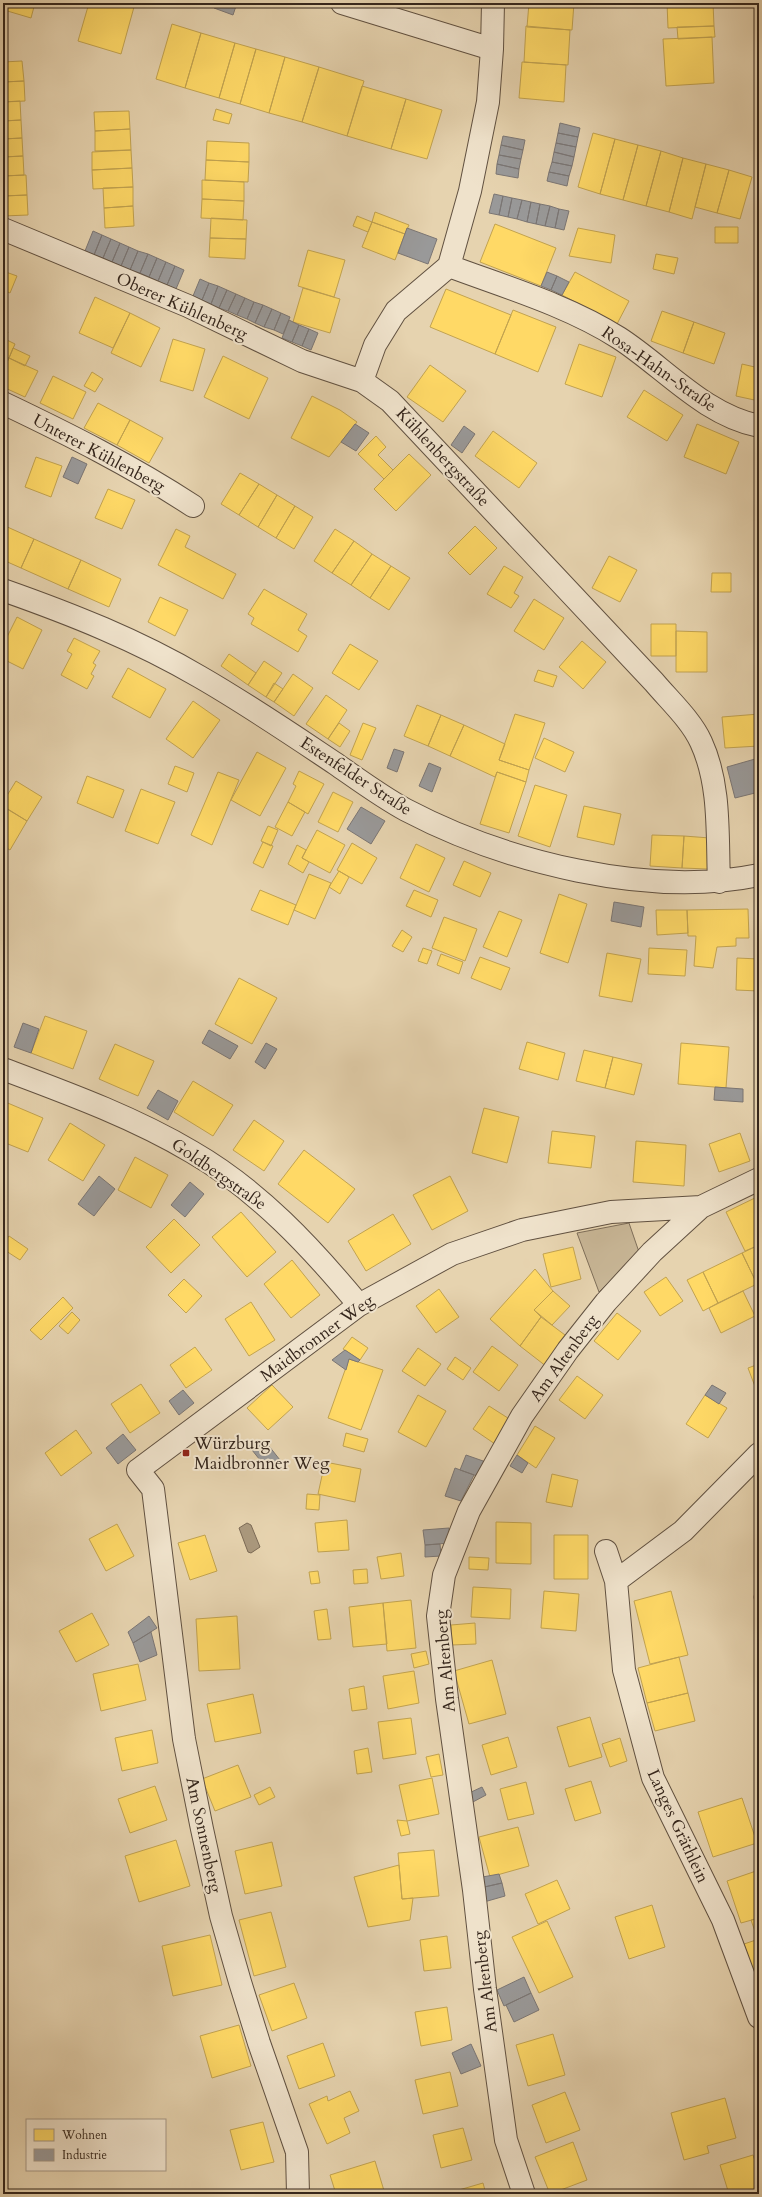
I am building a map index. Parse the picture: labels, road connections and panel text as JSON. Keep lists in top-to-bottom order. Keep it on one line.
{"streets":{"street":["Oberer Kühlenberg","Rosa-Hahn-Straße","Unterer Kühlenberg","Kühlenbergstraße","Estenfelder Straße","Goldbergstraße","Maidbronner Weg","Am Altenberg","Langes Gräthlein","Am Sonnenberg"]},"crossings":[["Oberer Kühlenberg","Kühlenbergstraße"],["Kühlenbergstraße","Estenfelder Straße"],["Goldbergstraße","Maidbronner Weg"],["Maidbronner Weg","Am Altenberg"],["Maidbronner Weg","Am Sonnenberg"]],"places":{"transit":["Würzburg Maidbronner Weg"]},"legend":["Wohnen","Industrie"]}
